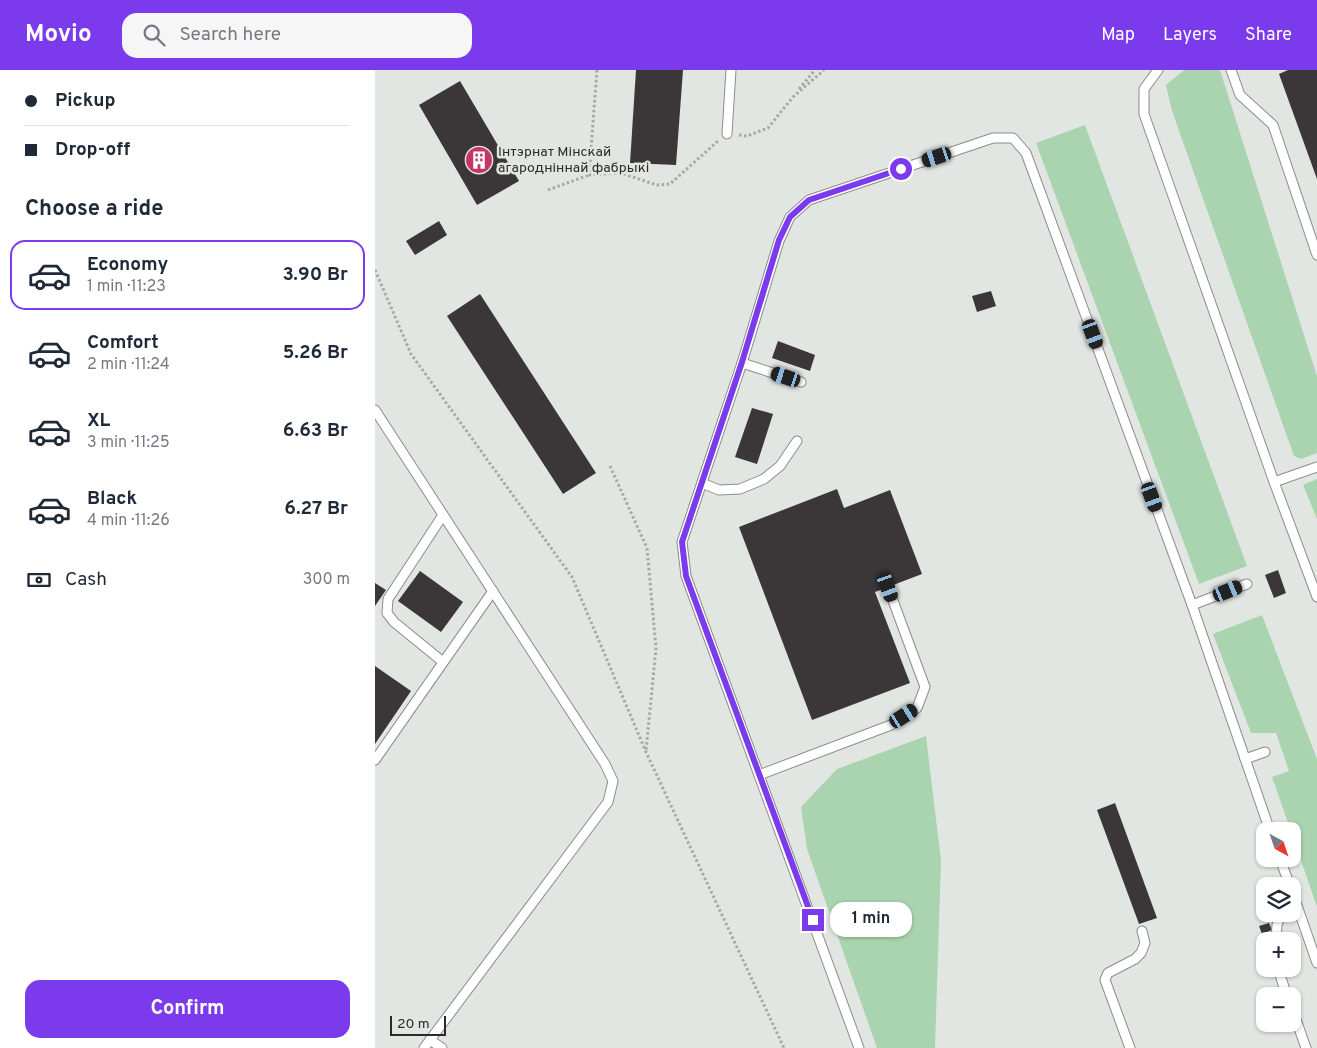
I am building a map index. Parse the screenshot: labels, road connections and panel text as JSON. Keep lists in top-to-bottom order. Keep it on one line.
{"places":{"building":["Інтэрнат Мінскай агародніннай фабрыкі"]},"scale_bar":"20 m","north":"bottom right","page":{"header":"Movio","search":"Search here","nav":["Map","Layers","Share"],"banner":["Pickup","Drop-off"],"heading":"Choose a ride","list":[{"name":"Economy","note":"1 min · 11:23","value":"3.90 Br"},{"name":"Comfort","note":"2 min · 11:24","value":"5.26 Br"},{"name":"XL","note":"3 min · 11:25","value":"6.63 Br"},{"name":"Black","note":"4 min · 11:26","value":"6.27 Br"}],"pay":["Cash","300 m"],"map_buttons":["+","−"],"bubble":"1 min","buttons":"Confirm","scale":"20 m"}}
